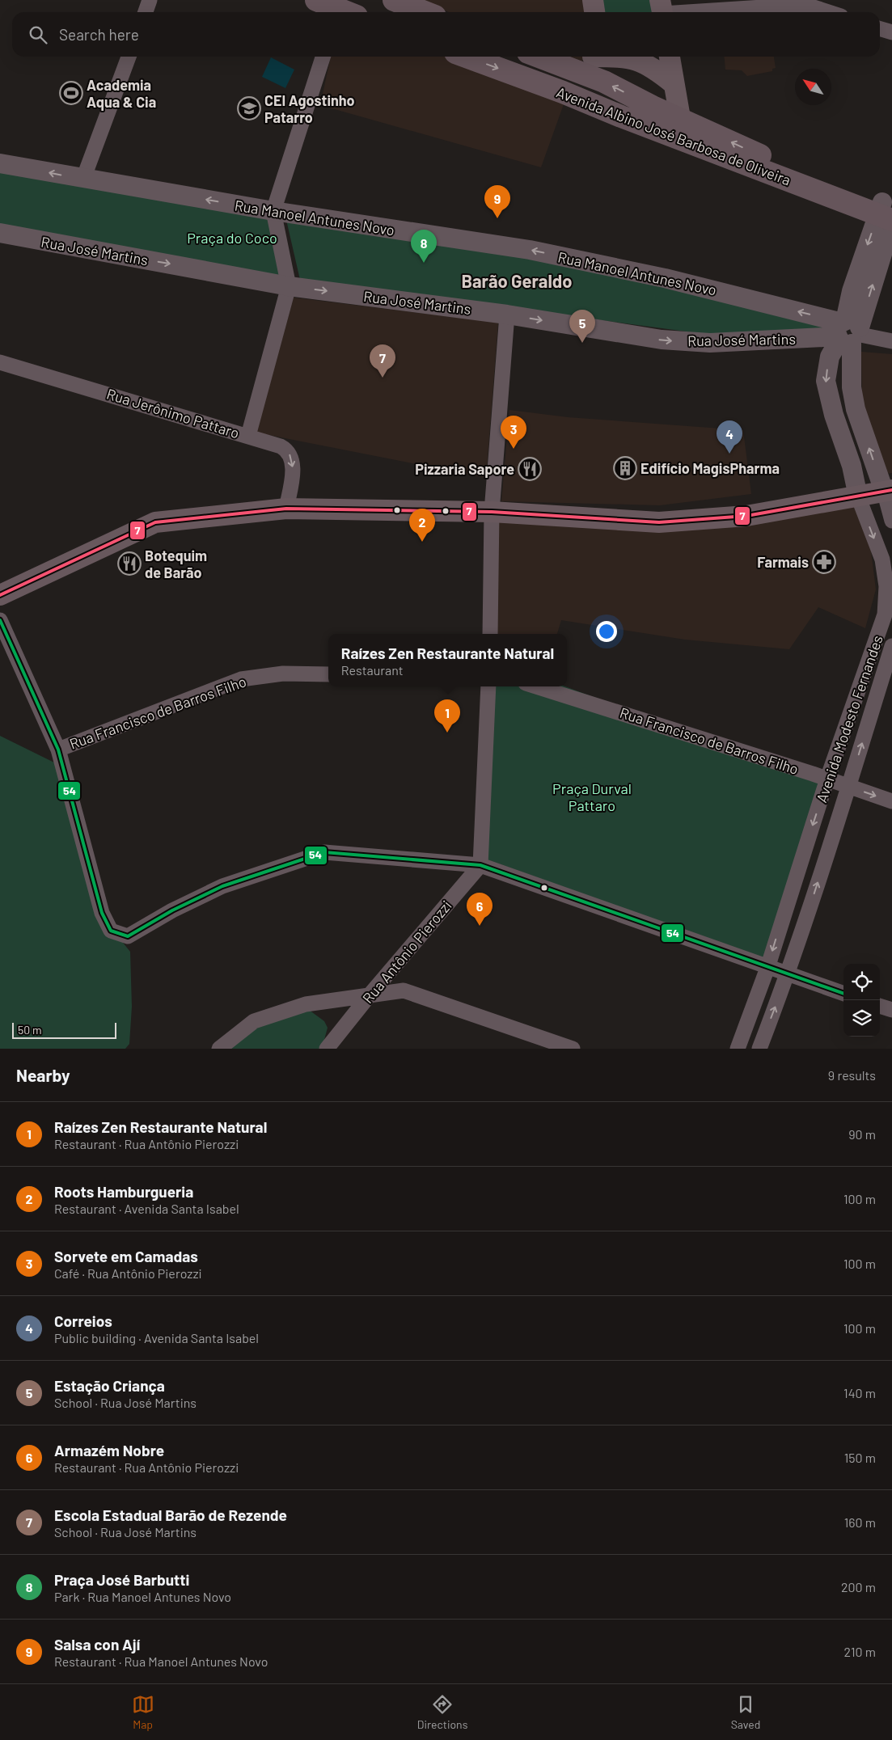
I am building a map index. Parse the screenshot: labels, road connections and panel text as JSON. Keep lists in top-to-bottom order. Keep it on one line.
{"streets":{"main road":["Avenida Albino José Barbosa de Oliveira"],"street":["Rua Manoel Antunes Novo","Rua José Martins","Rua Jerônimo Pattaro","Rua Francisco de Barros Filho","Avenida Modesto Fernandes","Rua Antônio Pierozzi"]},"crossings":[["Avenida Albino José Barbosa de Oliveira","Avenida Modesto Fernandes"],["Rua Manoel Antunes Novo","Rua José Martins"],["Rua Manoel Antunes Novo","Avenida Modesto Fernandes"],["Rua José Martins","Avenida Modesto Fernandes"],["Rua Francisco de Barros Filho","Avenida Modesto Fernandes"]],"one_way":["Rua Manoel Antunes Novo","Rua José Martins"],"districts":["Barão Geraldo"],"parks":["Praça do Coco","Praça Durval Pattaro"],"places":{"sports":["Academia Aqua & Cia"],"school or university":["CEI Agostinho Patarro"],"building":["Edifício MagisPharma"],"restaurant":["Pizzaria Sapore","Botequim de Barão"],"pharmacy":["Farmais"]},"lines":["transit line 7","transit line 54"],"scale_bar":"50 m","north":"top left","page":{"search":"Search here","pins":["9","8","5","7","3","4","2","1","6"],"popup":["Raízes Zen Restaurante Natural","Restaurant"],"scale":"50 m","heading":["Nearby","9 results"],"list":[{"mark":"1","name":"Raízes Zen Restaurante Natural","note":"Restaurant · Rua Antônio Pierozzi","value":"90 m"},{"mark":"2","name":"Roots Hamburgueria","note":"Restaurant · Avenida Santa Isabel","value":"100 m"},{"mark":"3","name":"Sorvete em Camadas","note":"Café · Rua Antônio Pierozzi","value":"100 m"},{"mark":"4","name":"Correios","note":"Public building · Avenida Santa Isabel","value":"100 m"},{"mark":"5","name":"Estação Criança","note":"School · Rua José Martins","value":"140 m"},{"mark":"6","name":"Armazém Nobre","note":"Restaurant · Rua Antônio Pierozzi","value":"150 m"},{"mark":"7","name":"Escola Estadual Barão de Rezende","note":"School · Rua José Martins","value":"160 m"},{"mark":"8","name":"Praça José Barbutti","note":"Park · Rua Manoel Antunes Novo","value":"200 m"},{"mark":"9","name":"Salsa con Ají","note":"Restaurant · Rua Manoel Antunes Novo","value":"210 m"}],"nav":["Map","Directions","Saved"]}}
